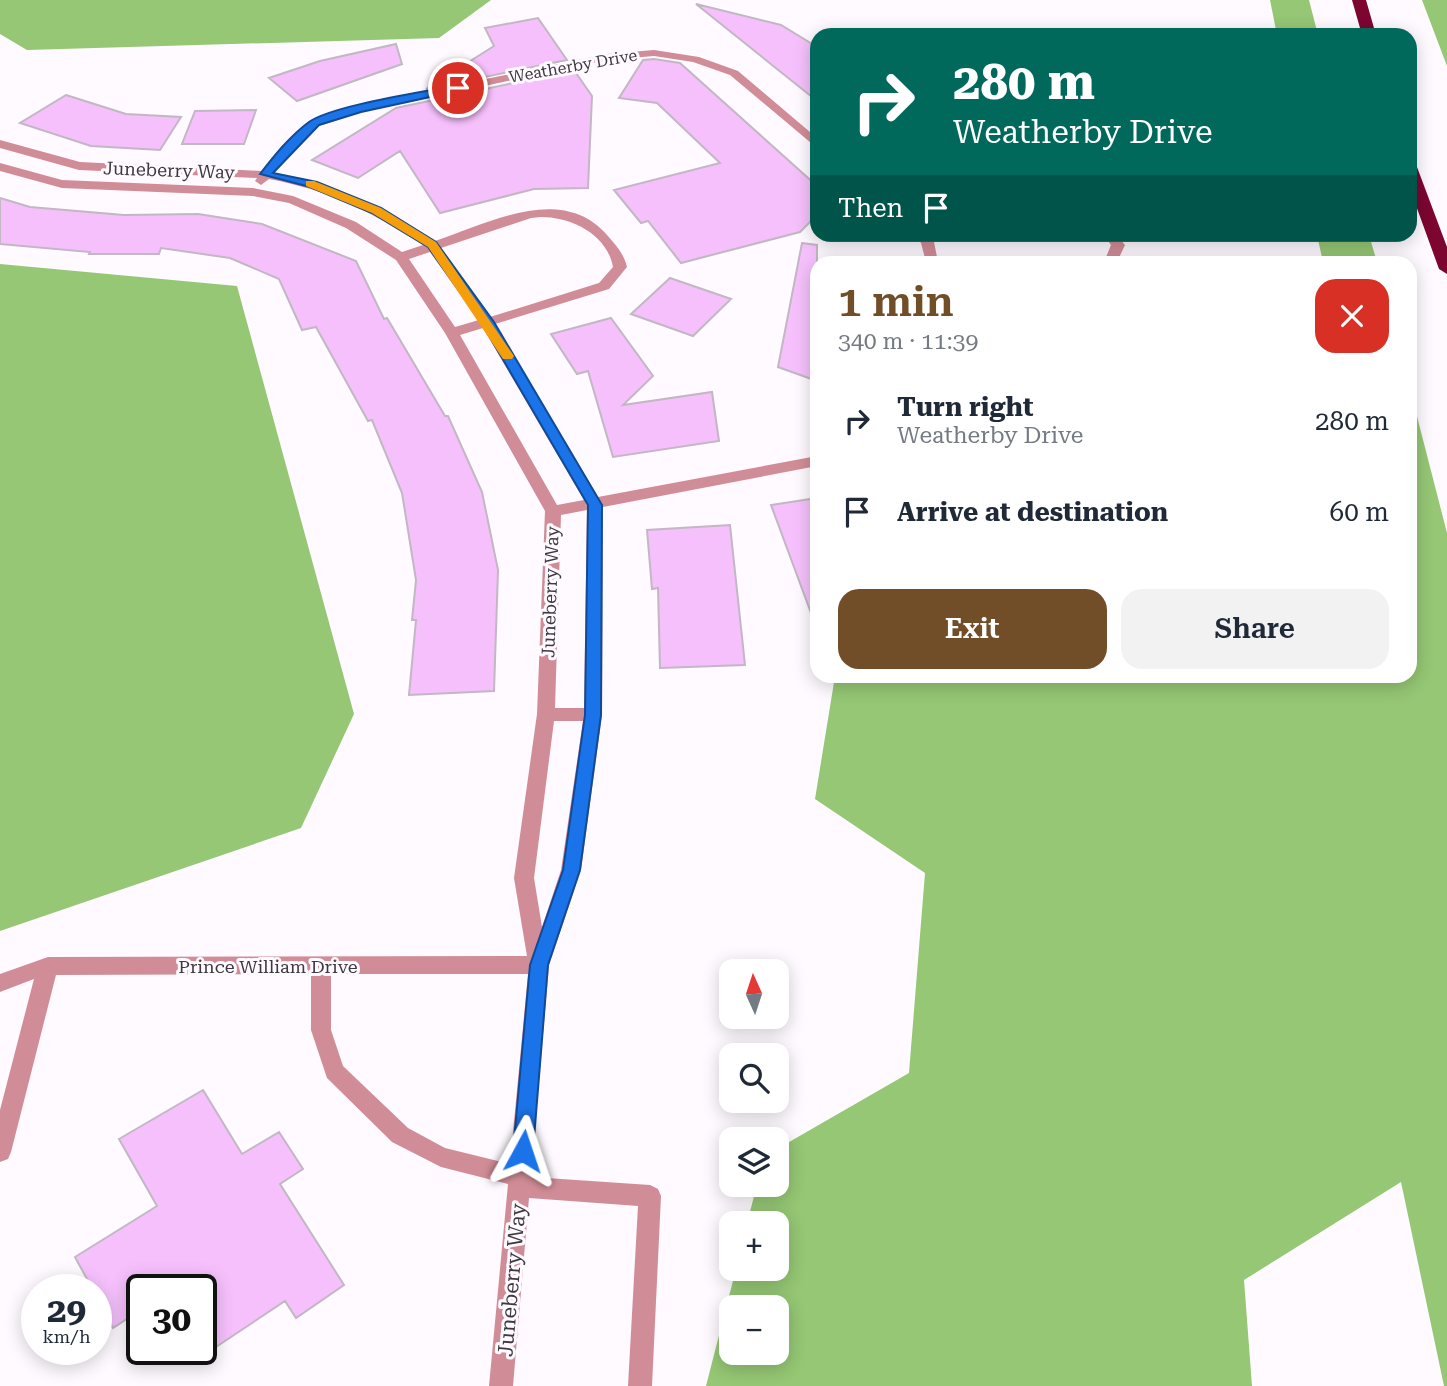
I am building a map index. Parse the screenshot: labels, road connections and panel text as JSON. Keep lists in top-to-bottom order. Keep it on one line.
{"streets":{"street":["Weatherby Drive","Juneberry Way","Prince William Drive"]},"crossings":[["Weatherby Drive","Juneberry Way"],["Juneberry Way","Prince William Drive"]],"north":"top","page":{"turn":["280 m","Weatherby Drive"],"then":"Then","heading":["1 min","340 m · 11:39"],"list":[{"name":"Turn right","note":"Weatherby Drive","value":"280 m"},{"name":"Arrive at destination","value":"60 m"}],"buttons":["Exit","Share"],"map_buttons":["+","−"],"speed":"29 km/h","limit":"30"}}
